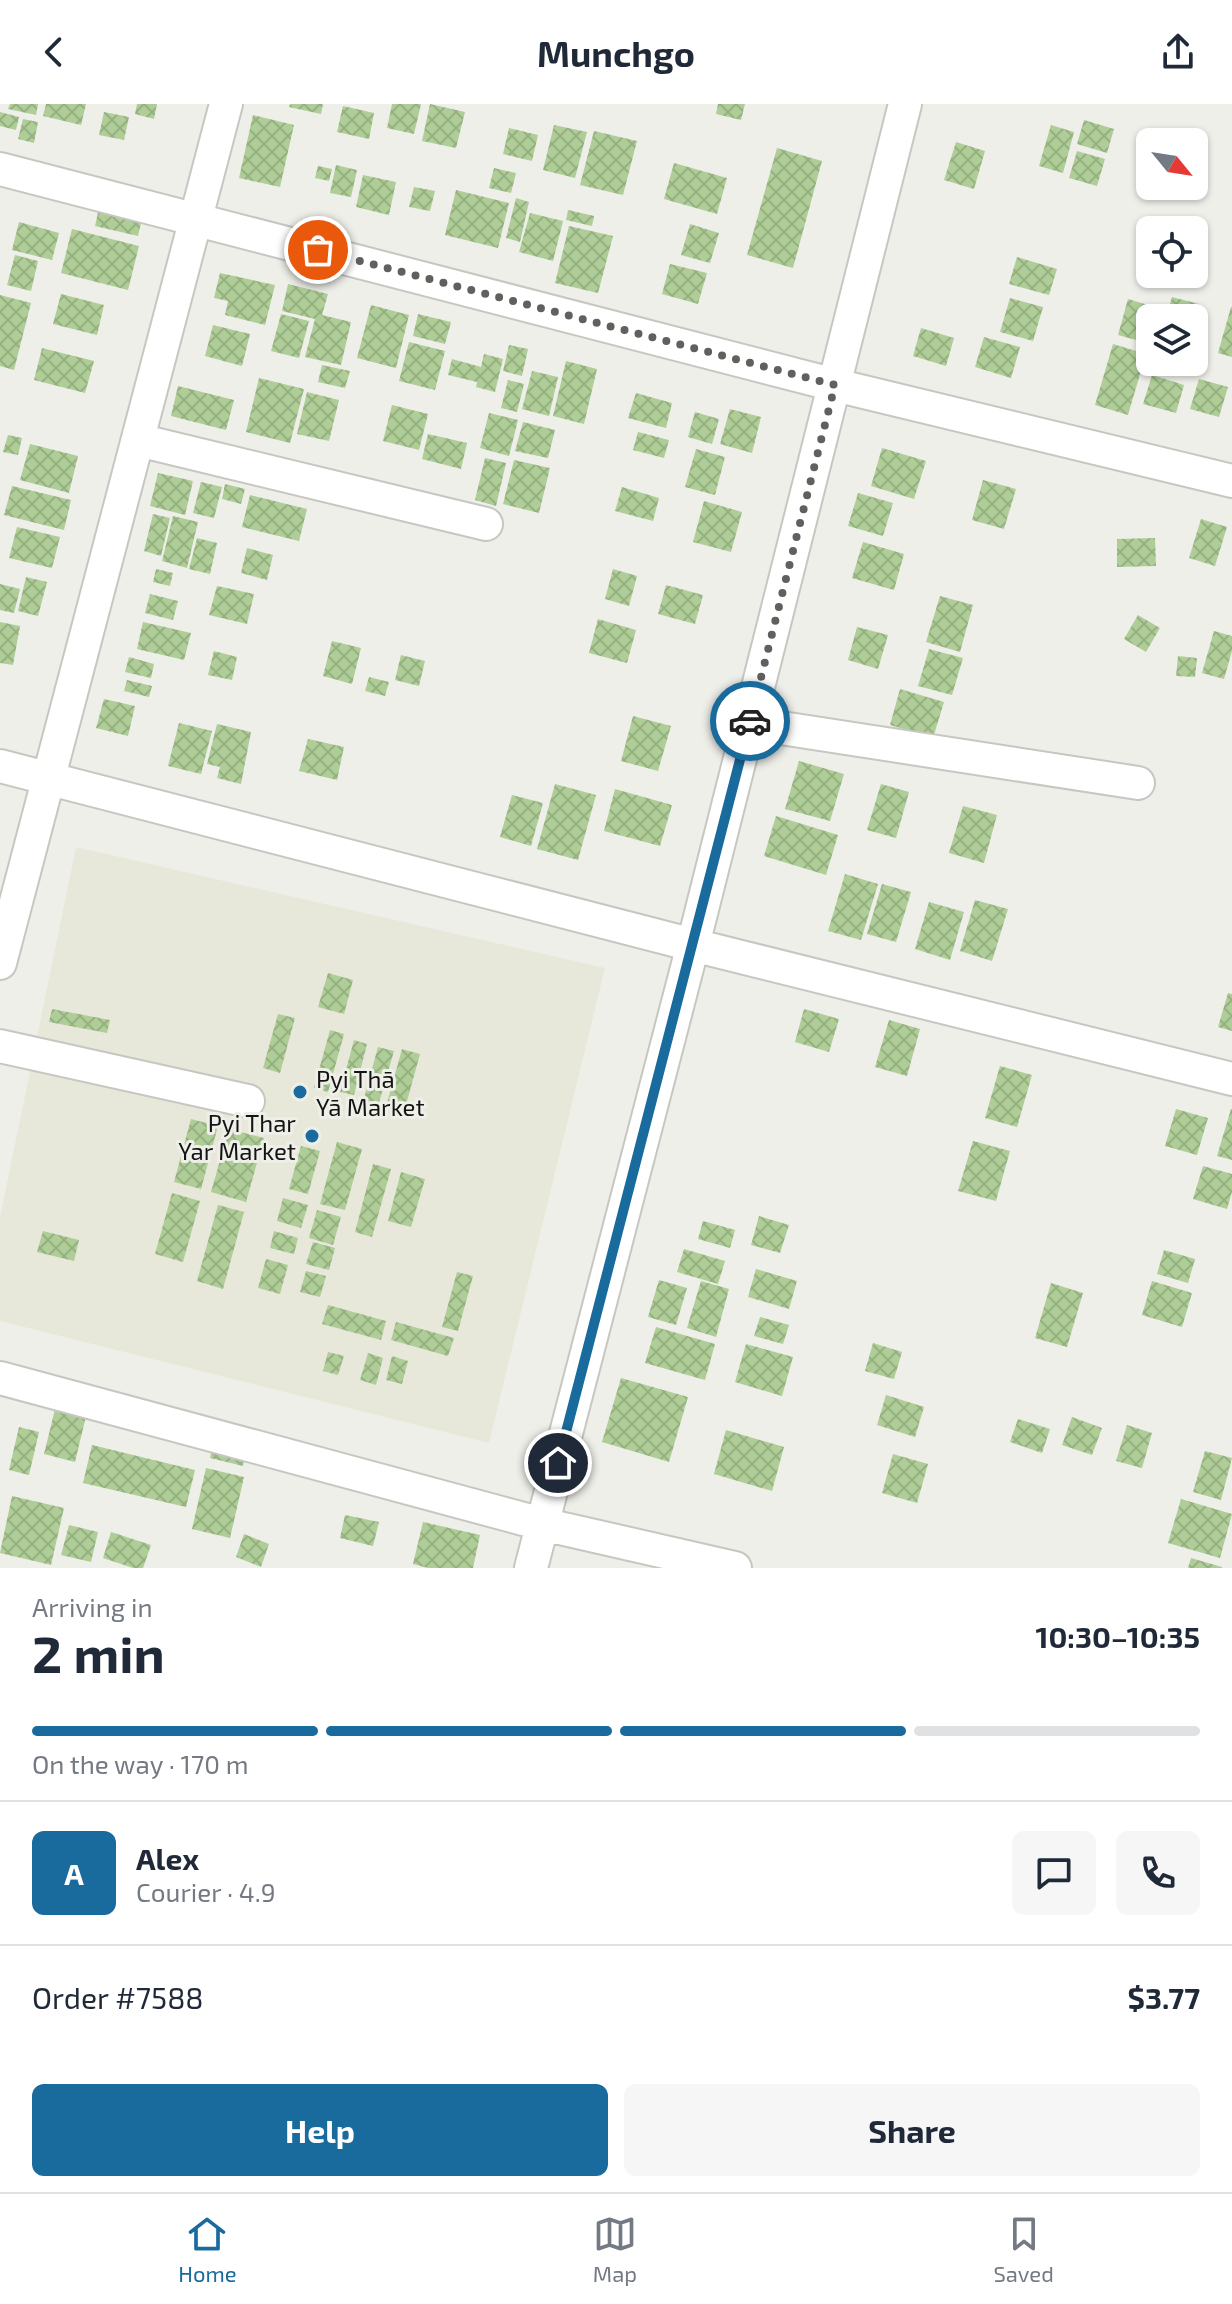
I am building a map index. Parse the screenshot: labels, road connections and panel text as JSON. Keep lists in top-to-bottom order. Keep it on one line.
{"places":["Pyi Thā Yā Market","Pyi Thar Yar Market"],"north":"bottom right","page":{"header":"Munchgo","heading":["2 min","Arriving in","10:30–10:35"],"panel":["Alex","Courier · 4.9","Order #7588","$3.77"],"bar":"On the way · 170 m","round":"A","buttons":["Help","Share"],"tabs":["Home","Map","Saved"]}}
